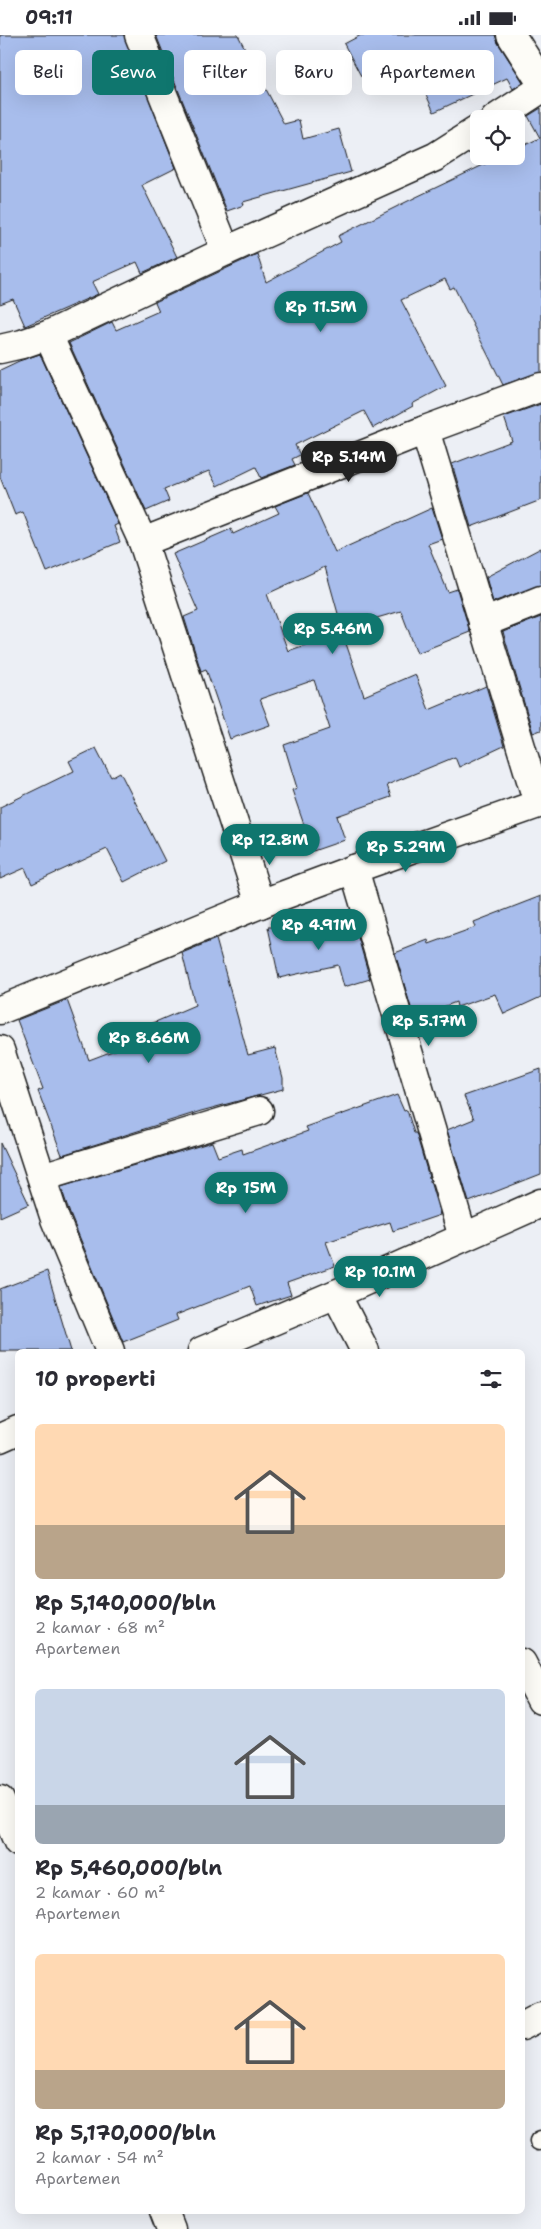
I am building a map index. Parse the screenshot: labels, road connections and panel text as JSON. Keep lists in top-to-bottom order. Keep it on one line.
{"page":{"status":"09:11","chip":["Beli","Sewa","Filter","Baru","Apartemen"],"price":["Rp 11.5M","Rp 5.14M","Rp 5.46M","Rp 12.8M","Rp 5.29M","Rp 4.91M","Rp 5.17M","Rp 8.66M","Rp 15M","Rp 10.1M"],"heading":"10 properti","list":[{"name":"Rp 5,140,000/bln","note":"2 kamar · 68 m² · Apartemen"},{"name":"Rp 5,460,000/bln","note":"2 kamar · 60 m² · Apartemen"},{"name":"Rp 5,170,000/bln","note":"2 kamar · 54 m² · Apartemen"}]}}
